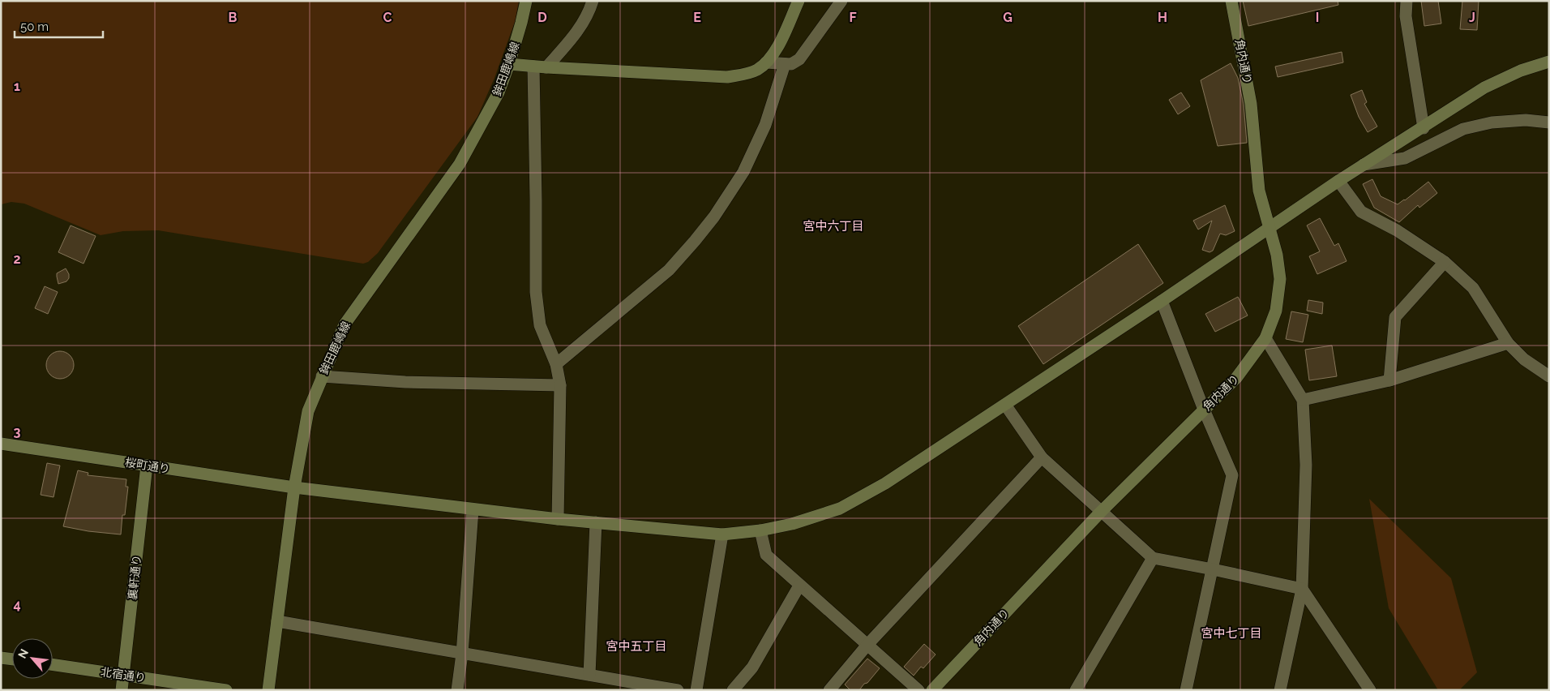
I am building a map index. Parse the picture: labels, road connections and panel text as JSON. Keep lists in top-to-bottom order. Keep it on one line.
{"streets":{"street":["角内通り","鉾田鹿嶋線","桜町通り","裏軒通り","北宿通り"]},"crossings":[["角内通り","桜町通り"],["鉾田鹿嶋線","桜町通り"],["桜町通り","裏軒通り"],["裏軒通り","北宿通り"]],"districts":["宮中六丁目","宮中七丁目","宮中五丁目"],"scale_bar":"50 m","north":"top left","grid":{"columns":["B","C","D","E","F","G","H","I","J"],"rows":["1","2","3","4"]}}
